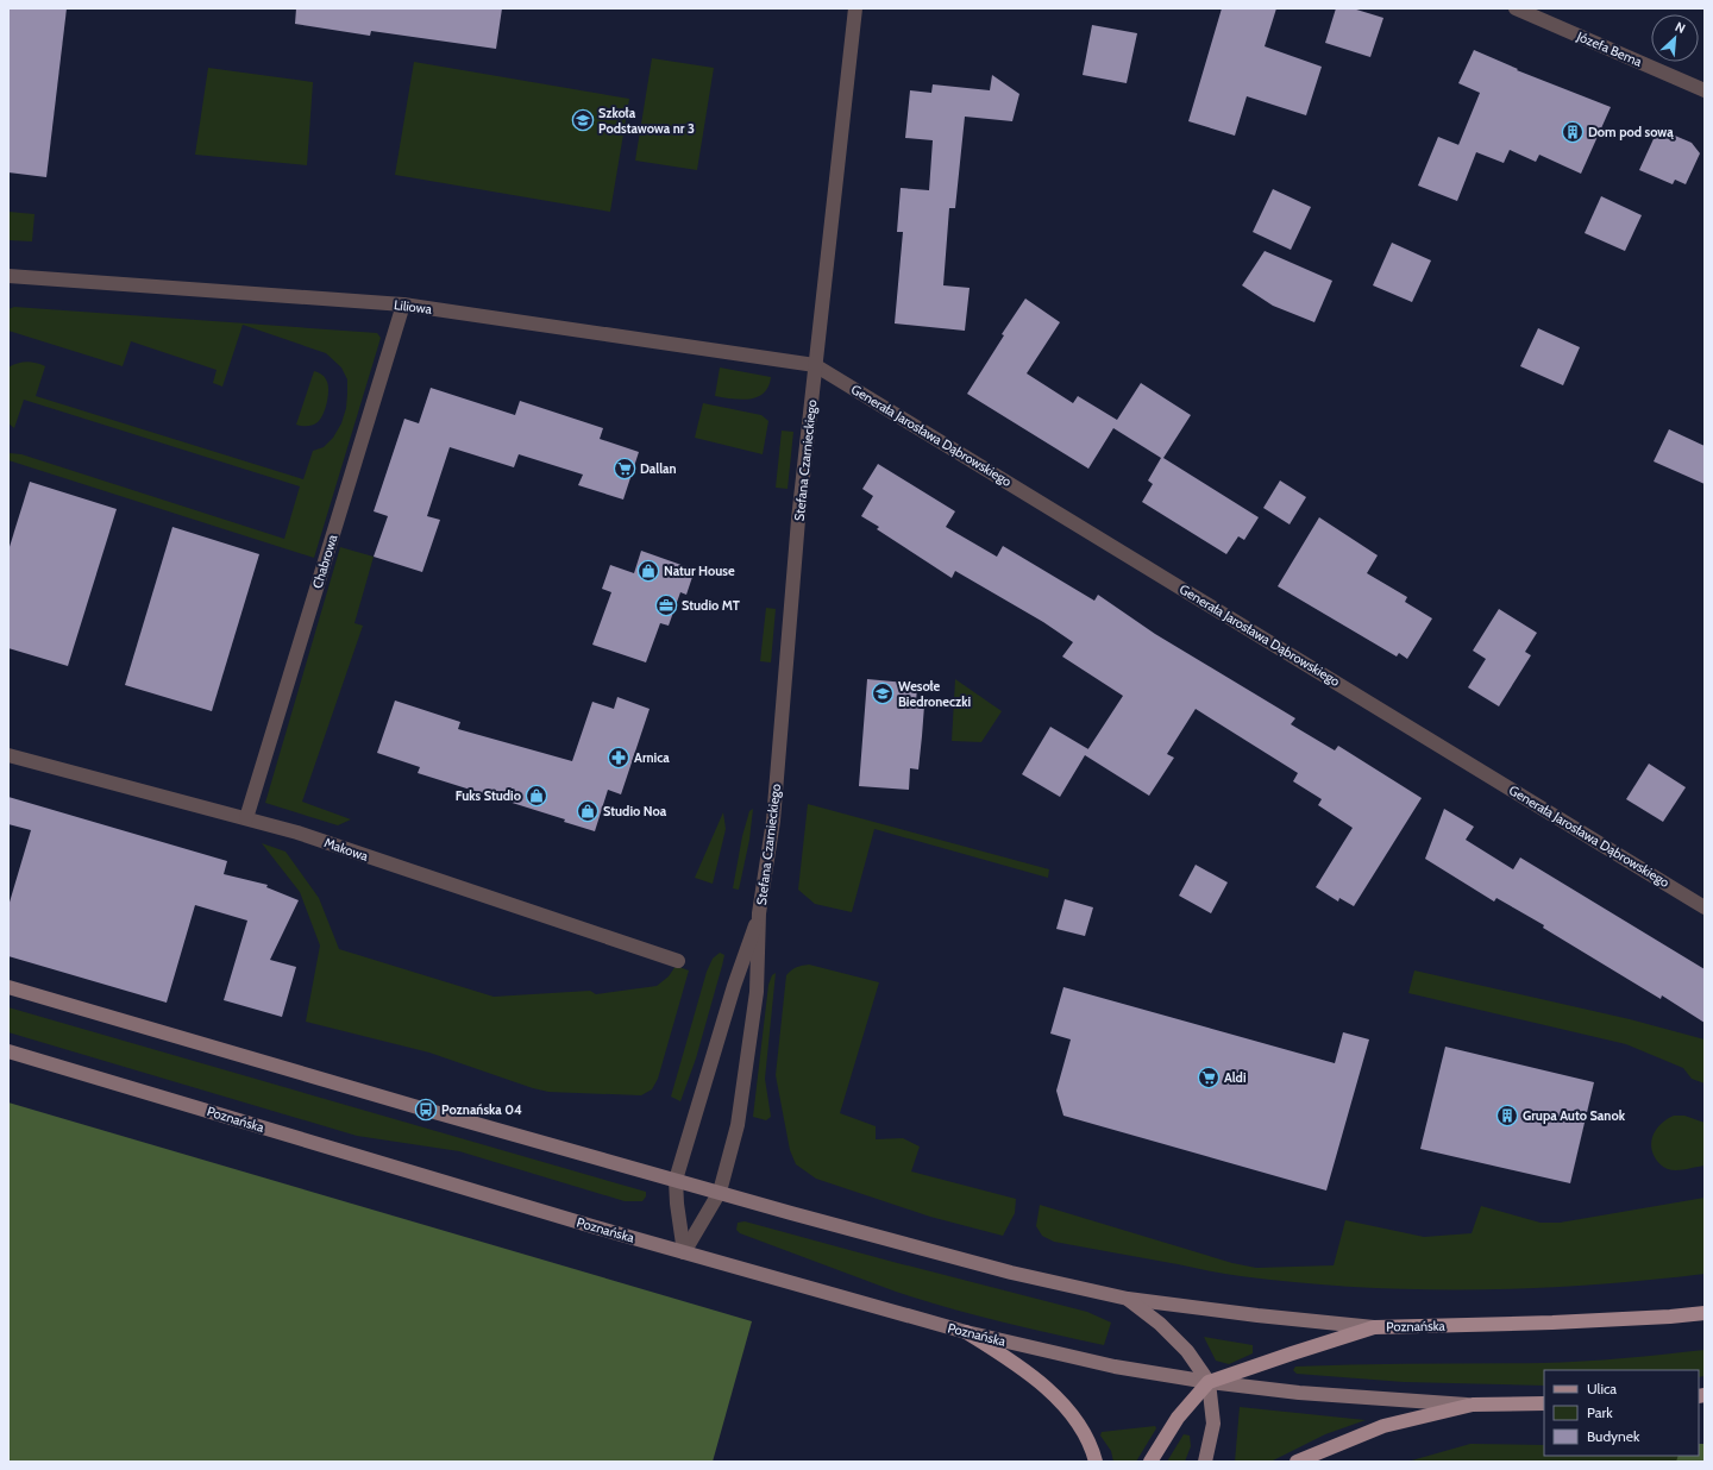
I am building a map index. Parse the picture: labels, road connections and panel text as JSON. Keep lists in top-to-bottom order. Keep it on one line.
{"streets":{"main road":["Poznańska"],"street":["Józefa Bema","Liliowa","Generała Jarosława Dąbrowskiego","Stefana Czarnieckiego","Chabrowa","Makowa"]},"crossings":[["Liliowa","Generała Jarosława Dąbrowskiego"],["Liliowa","Stefana Czarnieckiego"],["Liliowa","Chabrowa"],["Generała Jarosława Dąbrowskiego","Stefana Czarnieckiego"],["Stefana Czarnieckiego","Poznańska"],["Chabrowa","Makowa"]],"places":{"school or university":["Szkoła Podstawowa nr 3","Wesołe Biedroneczki"],"building":["Dom pod sową","Grupa Auto Sanok"],"supermarket":["Dallan","Aldi"],"shop":["Natur House","Fuks Studio","Studio Noa"],"office":["Studio MT"],"pharmacy":["Arnica"],"bus stop":["Poznańska 04"]},"legend":["Ulica","Park","Budynek"],"north":"top right"}
